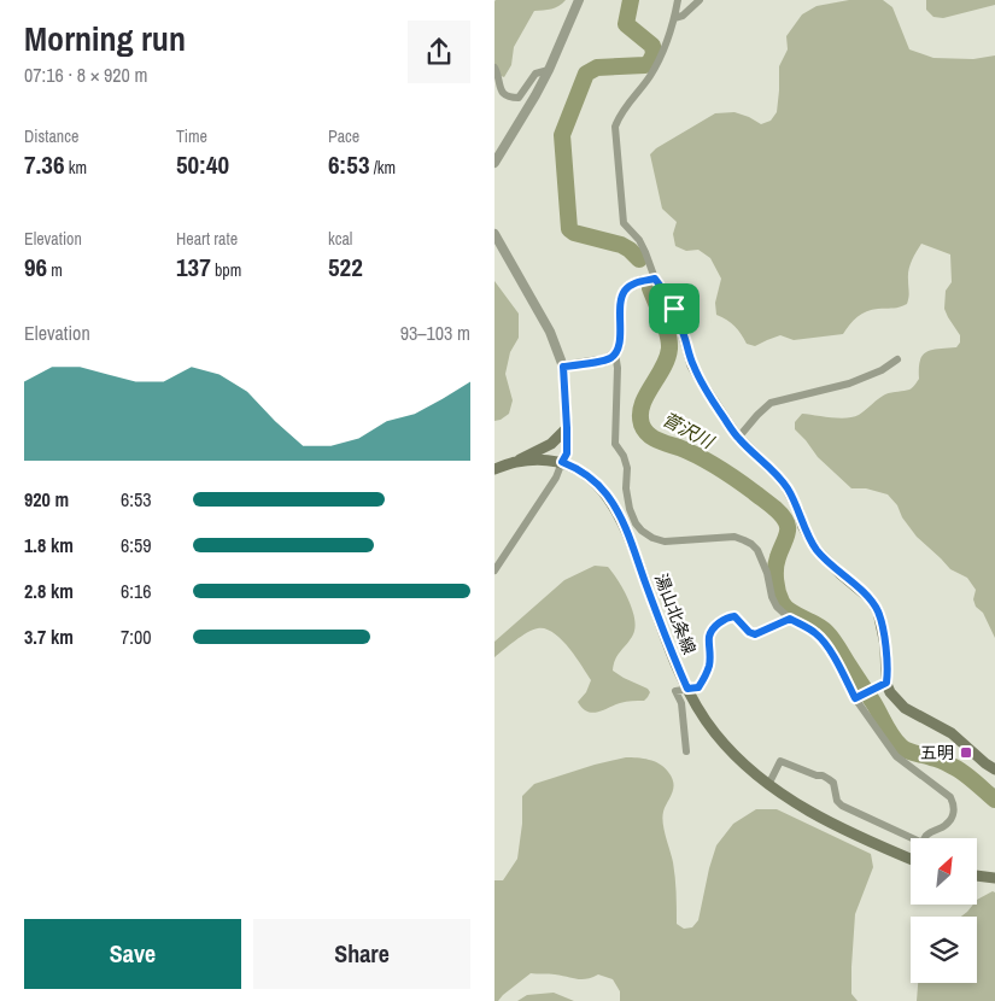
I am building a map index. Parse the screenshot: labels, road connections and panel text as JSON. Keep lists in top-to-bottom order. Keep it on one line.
{"streets":{"main road":["湯山北条線"]},"water":["菅沢川"],"places":{"transit":["五明"]},"north":"top right","page":{"heading":["Morning run","07:16 · 8 × 920 m"],"stats":[["Distance","7.36 km"],["Time","50:40"],["Pace","6:53 /km"],["Elevation","96 m"],["Heart rate","137 bpm"],["kcal","522"]],"chart":["Elevation","93–103 m"],"list":[{"name":"920 m","note":"6:53"},{"name":"1.8 km","note":"6:59"},{"name":"2.8 km","note":"6:16"},{"name":"3.7 km","note":"7:00"}],"buttons":["Save","Share"]}}
